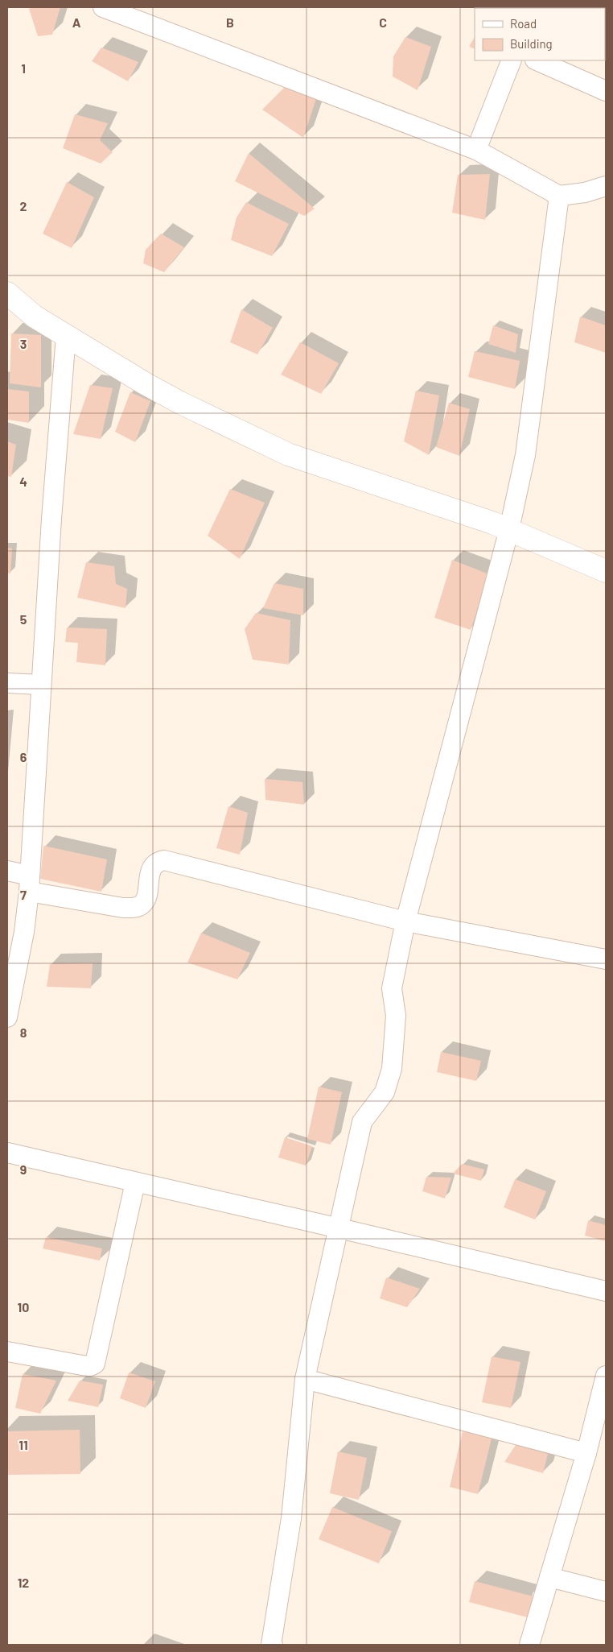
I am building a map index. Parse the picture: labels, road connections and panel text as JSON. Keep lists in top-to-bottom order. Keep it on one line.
{"legend":["Road","Building"],"grid":{"columns":["A","B","C"],"rows":["1","2","3","4","5","6","7","8","9","10","11","12"]}}
